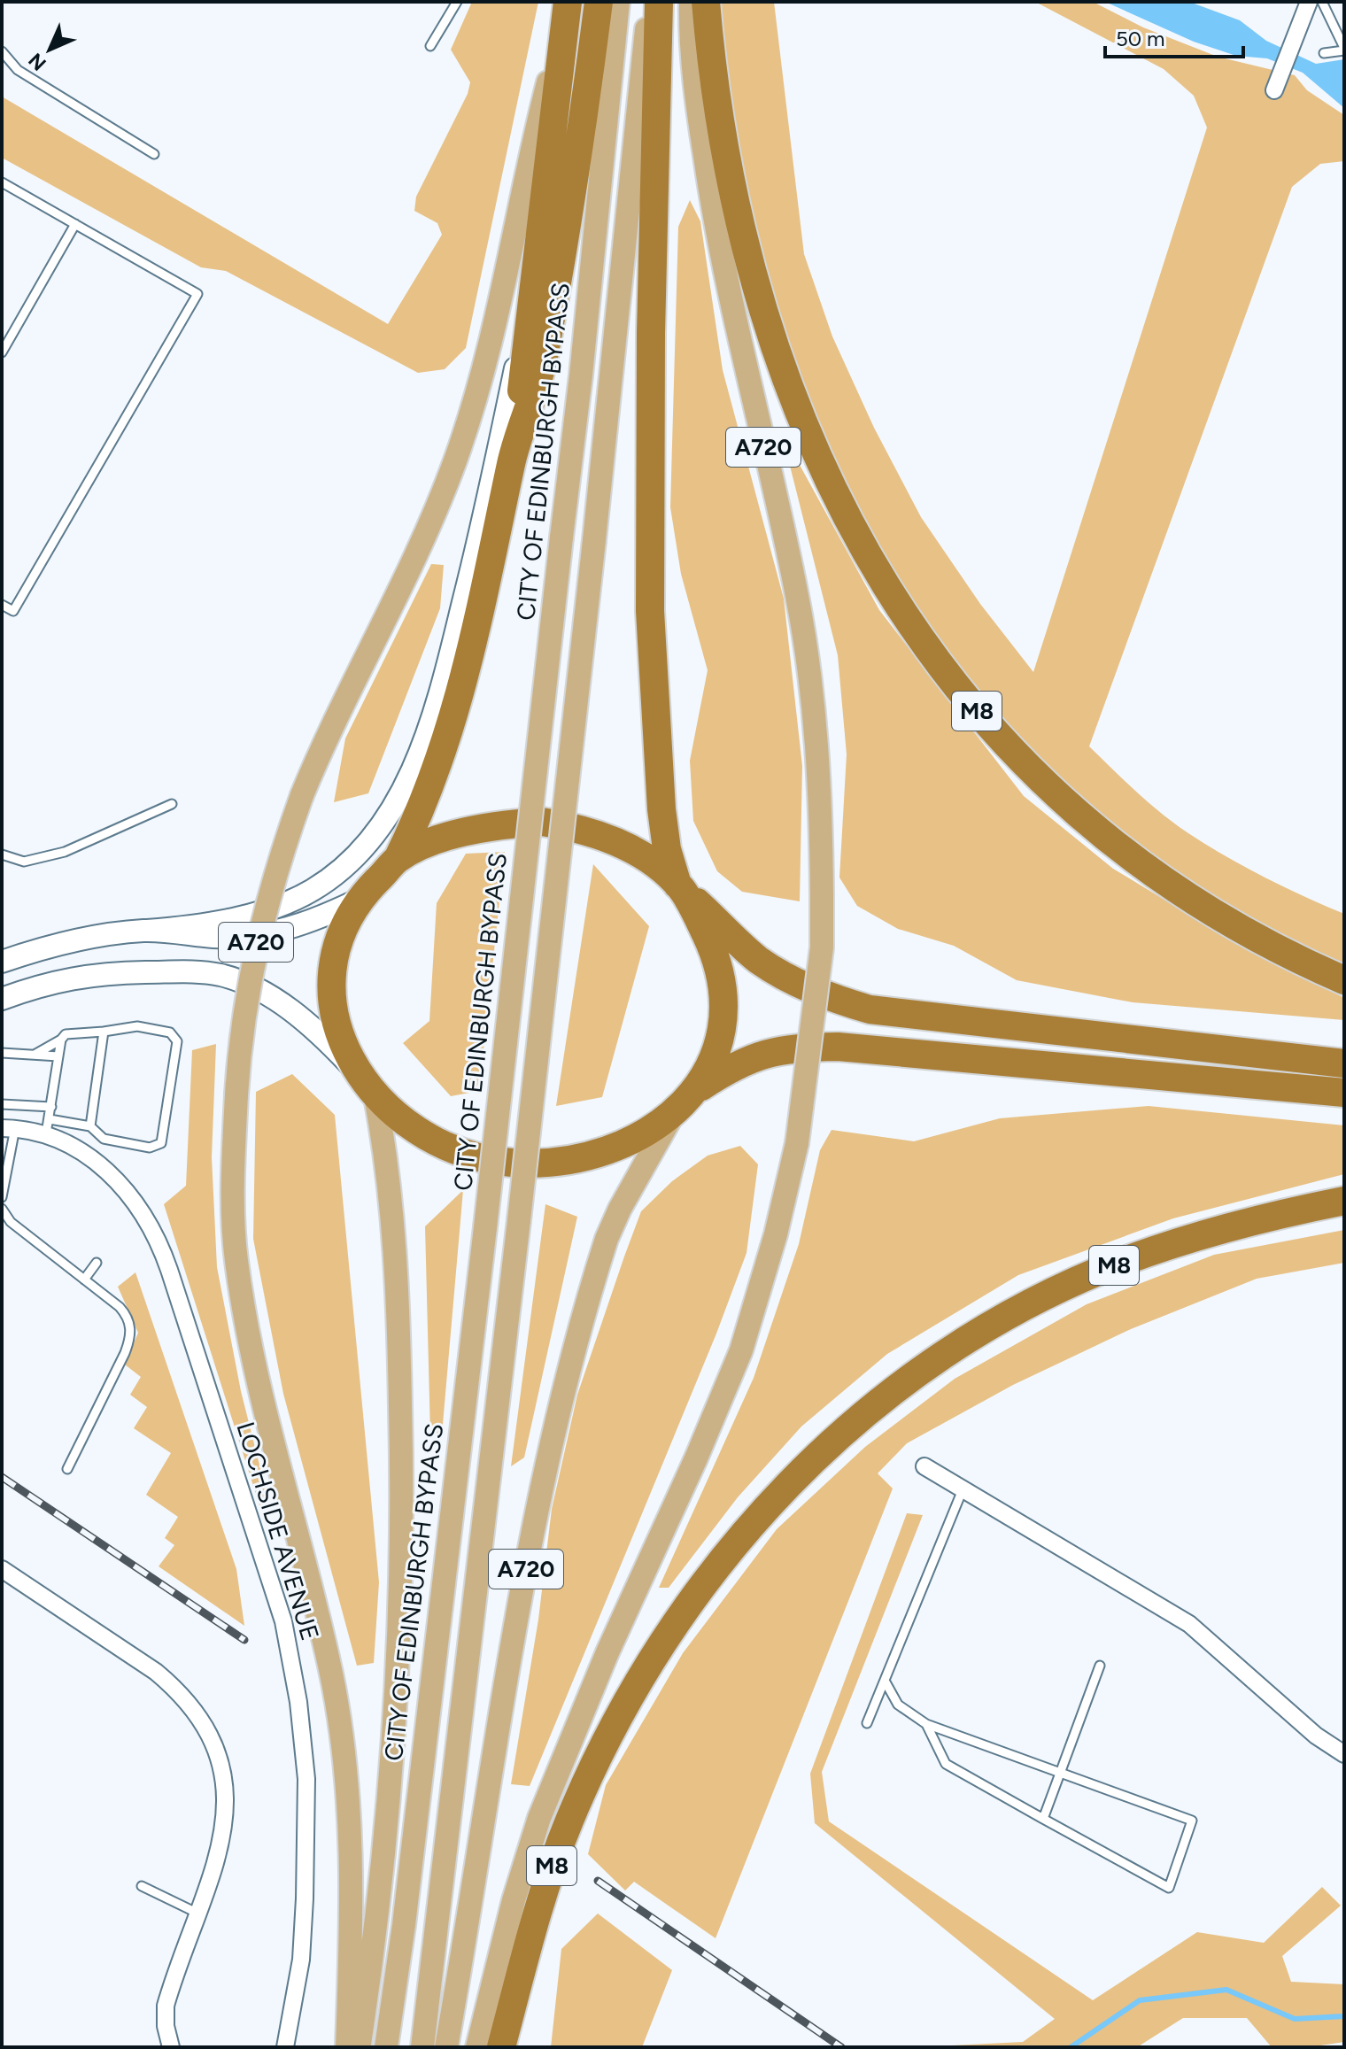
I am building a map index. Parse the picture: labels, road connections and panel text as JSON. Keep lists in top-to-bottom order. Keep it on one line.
{"streets":{"highway":["M8"],"main road":["A720","CITY OF EDINBURGH BYPASS"],"street":["LOCHSIDE AVENUE"]},"scale_bar":"50 m","north":"bottom left"}
